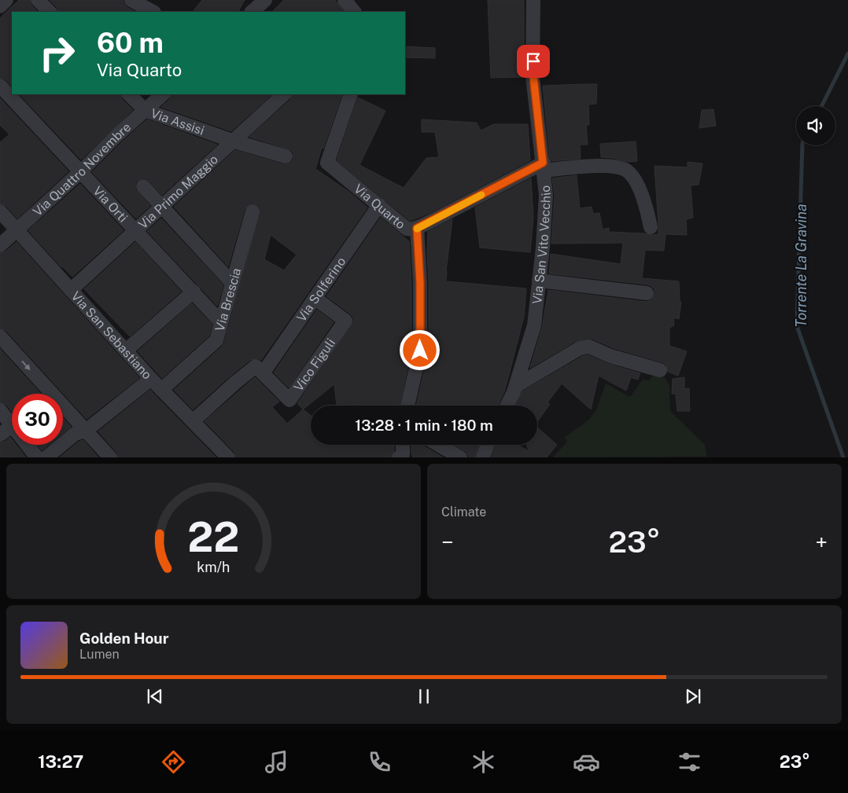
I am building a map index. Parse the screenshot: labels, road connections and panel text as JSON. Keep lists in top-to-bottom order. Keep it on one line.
{"streets":{"street":["Via Assisi","Via Quattro Novembre","Via Primo Maggio","Via Orti","Via Quarto","Via San Vito Vecchio","Via Solferino","Via Brescia","Via San Sebastiano","Vico Figuli"]},"crossings":[["Via Assisi","Via Quattro Novembre"],["Via Assisi","Via Primo Maggio"],["Via Quattro Novembre","Via Orti"],["Via Quattro Novembre","Via San Sebastiano"],["Via Primo Maggio","Via Orti"],["Via Primo Maggio","Via San Sebastiano"],["Via Orti","Via Brescia"],["Via Quarto","Via San Vito Vecchio"],["Via Quarto","Via Solferino"],["Via Solferino","Via San Sebastiano"],["Via Solferino","Vico Figuli"],["Via Brescia","Via San Sebastiano"]],"water":["Torrente La Gravina"],"page":{"turn":["60 m","Via Quarto"],"limit":"30","trip":"13:28 · 1 min · 180 m","tile":"Climate","heat":["−","23°","+"],"song":["Golden Hour","Lumen"],"tabs":["13:27","23°"],"gauge":["22","km/h"]}}
